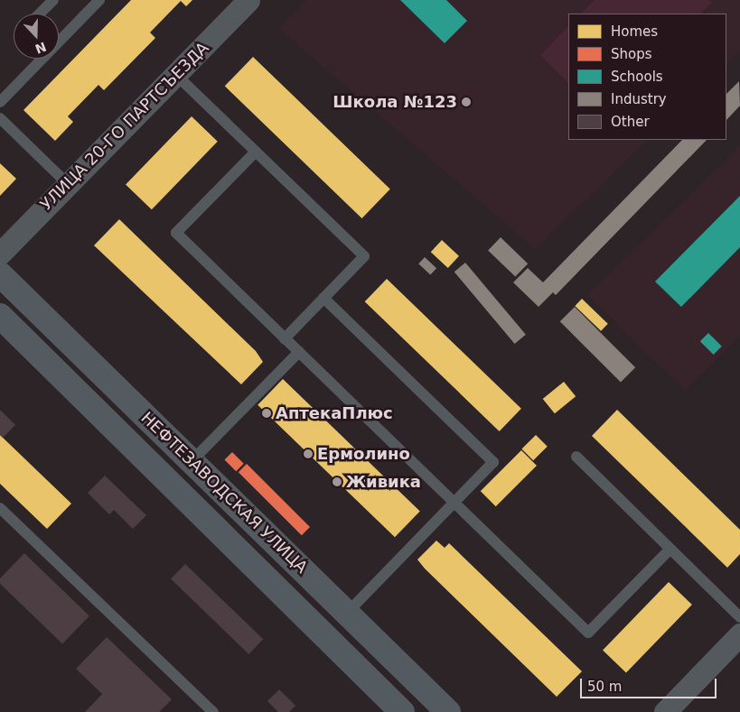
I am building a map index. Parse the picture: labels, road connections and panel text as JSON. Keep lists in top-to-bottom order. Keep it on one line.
{"streets":{"main road":["НЕФТЕЗАВОДСКАЯ УЛИЦА"],"street":["УЛИЦА 20-ГО ПАРТСЪЕЗДА"]},"places":["Школа №123","АптекаПлюс","Ермолино","Живика"],"legend":["Homes","Shops","Schools","Industry","Other"],"scale_bar":"50 m","north":"bottom"}
